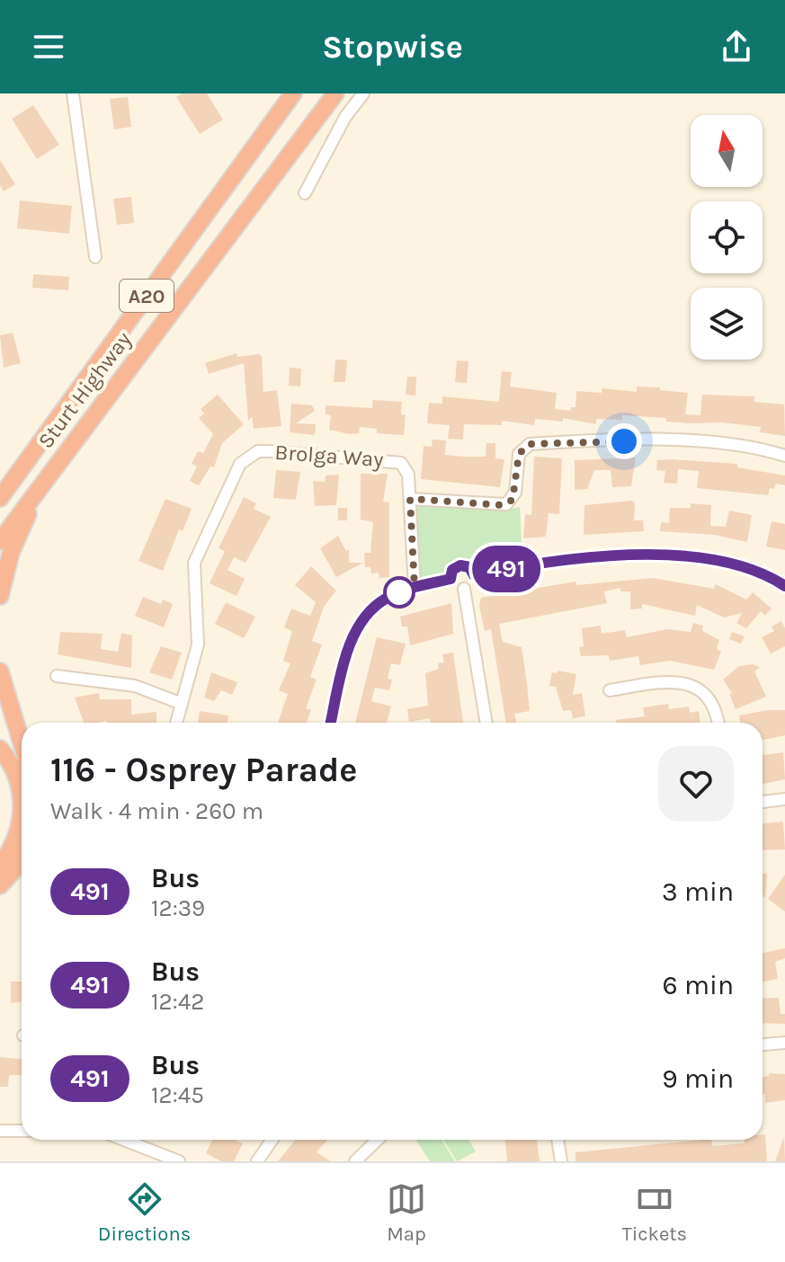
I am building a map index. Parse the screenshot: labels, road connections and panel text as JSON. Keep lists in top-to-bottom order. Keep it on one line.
{"streets":{"highway":["A20","Sturt Highway"],"street":["Brolga Way"]},"lines":["bus line 491"],"north":"top","page":{"header":"Stopwise","on_map":"491","heading":["116 - Osprey Parade","Walk · 4 min · 260 m"],"list":[{"mark":"491","name":"Bus","note":"12:39","value":"3 min"},{"mark":"491","name":"Bus","note":"12:42","value":"6 min"},{"mark":"491","name":"Bus","note":"12:45","value":"9 min"}],"tabs":["Directions","Map","Tickets"]}}
